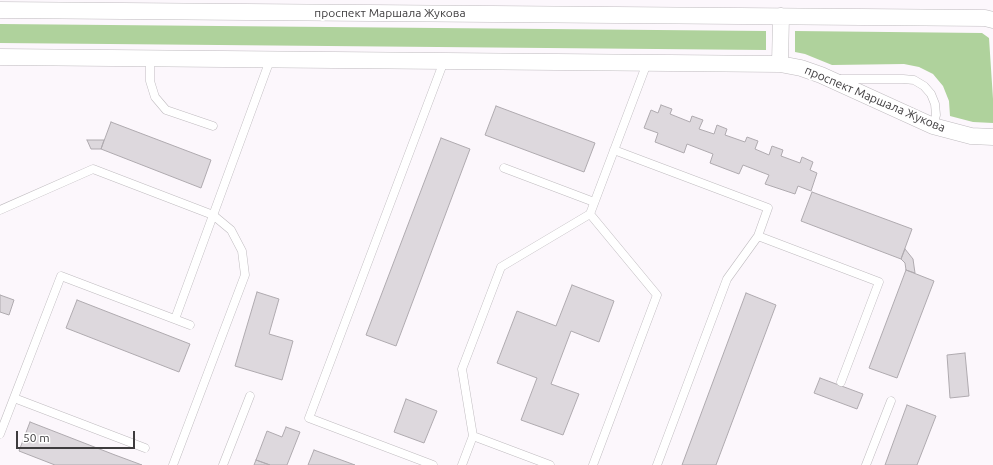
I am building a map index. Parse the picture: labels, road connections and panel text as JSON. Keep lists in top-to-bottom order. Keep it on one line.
{"streets":{"street":["проспект Маршала Жукова"]},"scale_bar":"50 m"}
